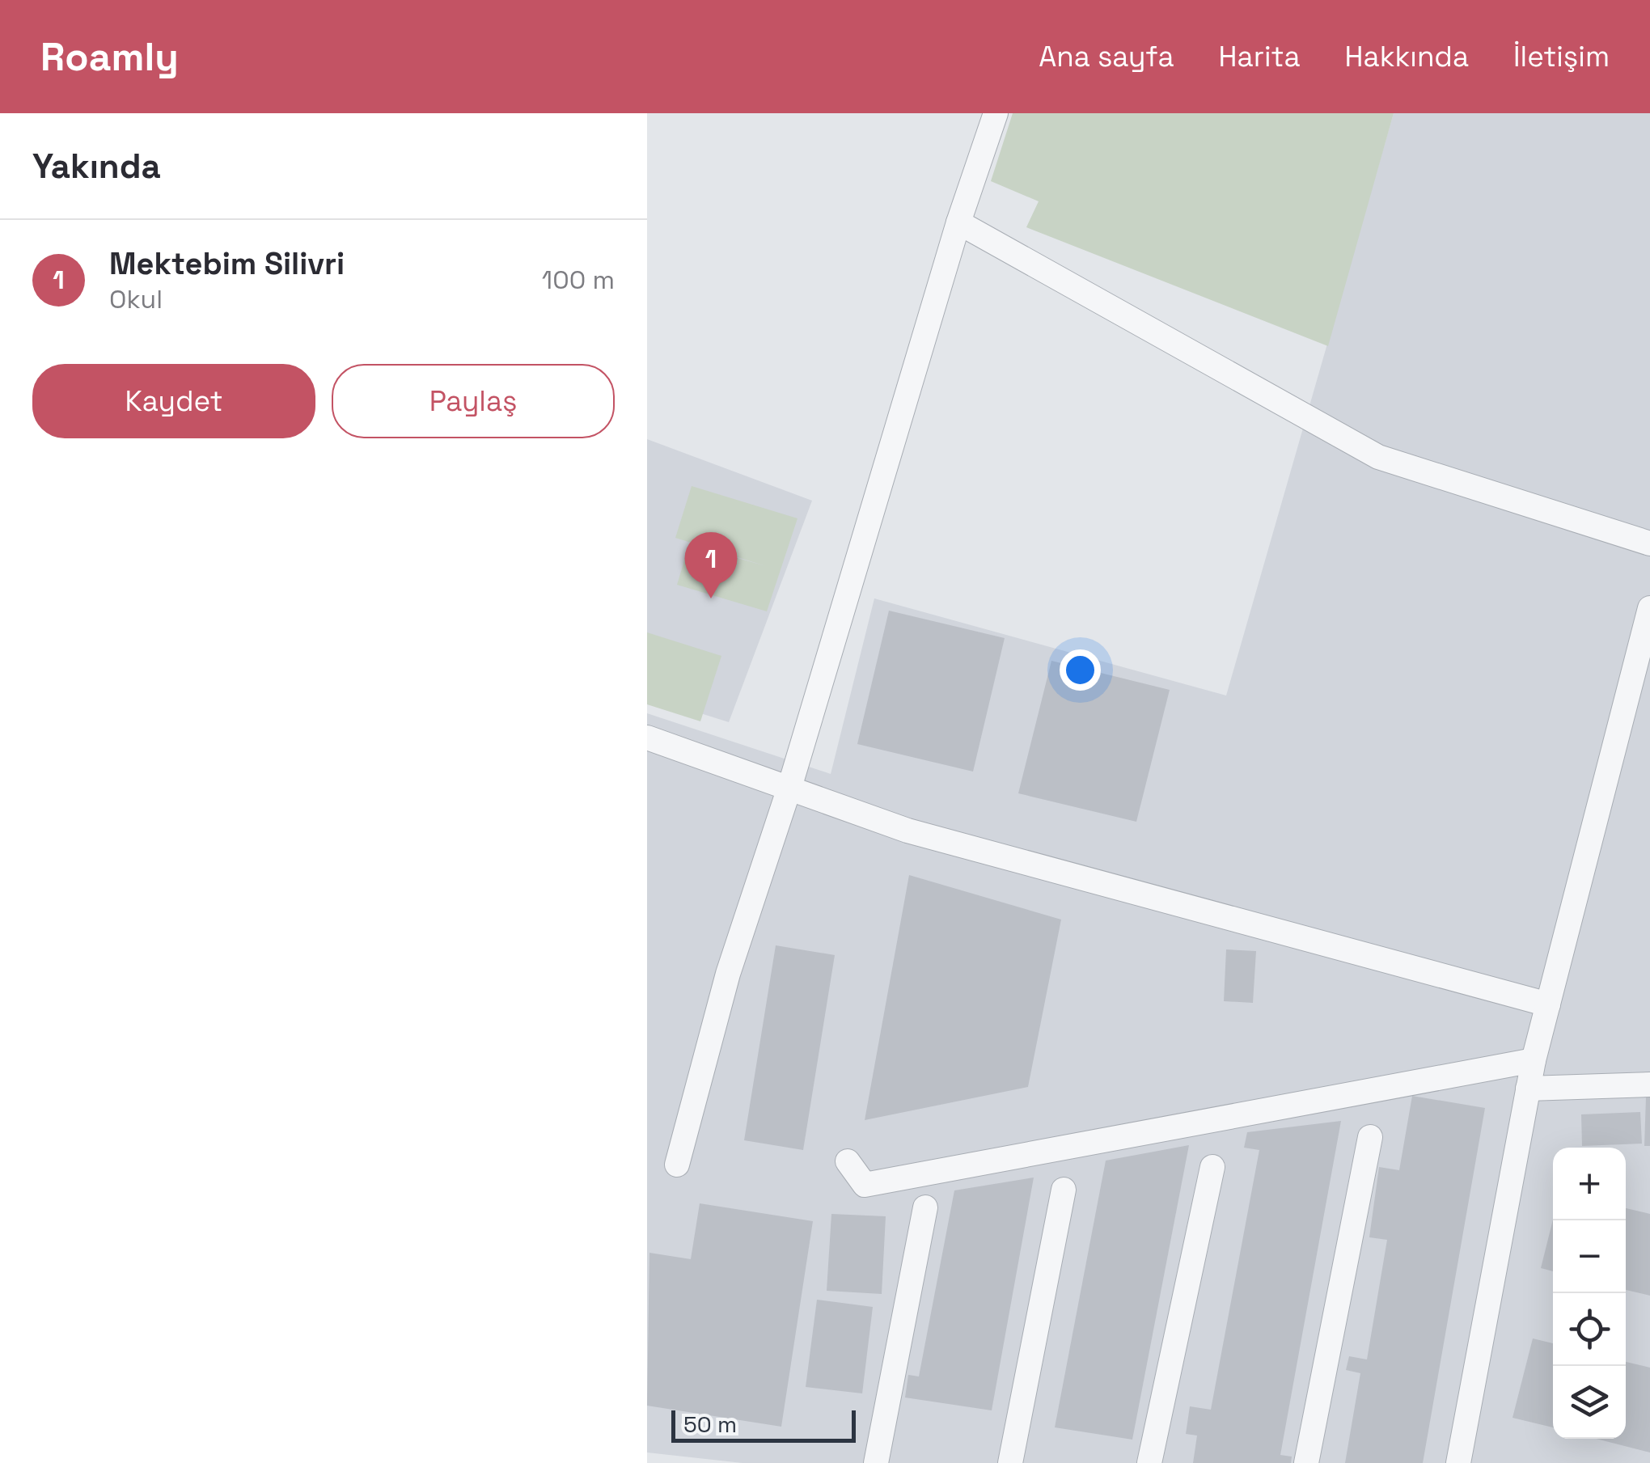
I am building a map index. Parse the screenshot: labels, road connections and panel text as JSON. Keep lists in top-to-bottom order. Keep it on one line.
{"scale_bar":"50 m","page":{"header":"Roamly","nav":["Ana sayfa","Harita","Hakkında","İletişim"],"heading":"Yakında","list":[{"mark":"1","name":"Mektebim Silivri","note":"Okul","value":"100 m"}],"buttons":["Kaydet","Paylaş"],"pins":"1","map_buttons":["+","−"],"scale":"50 m"}}
